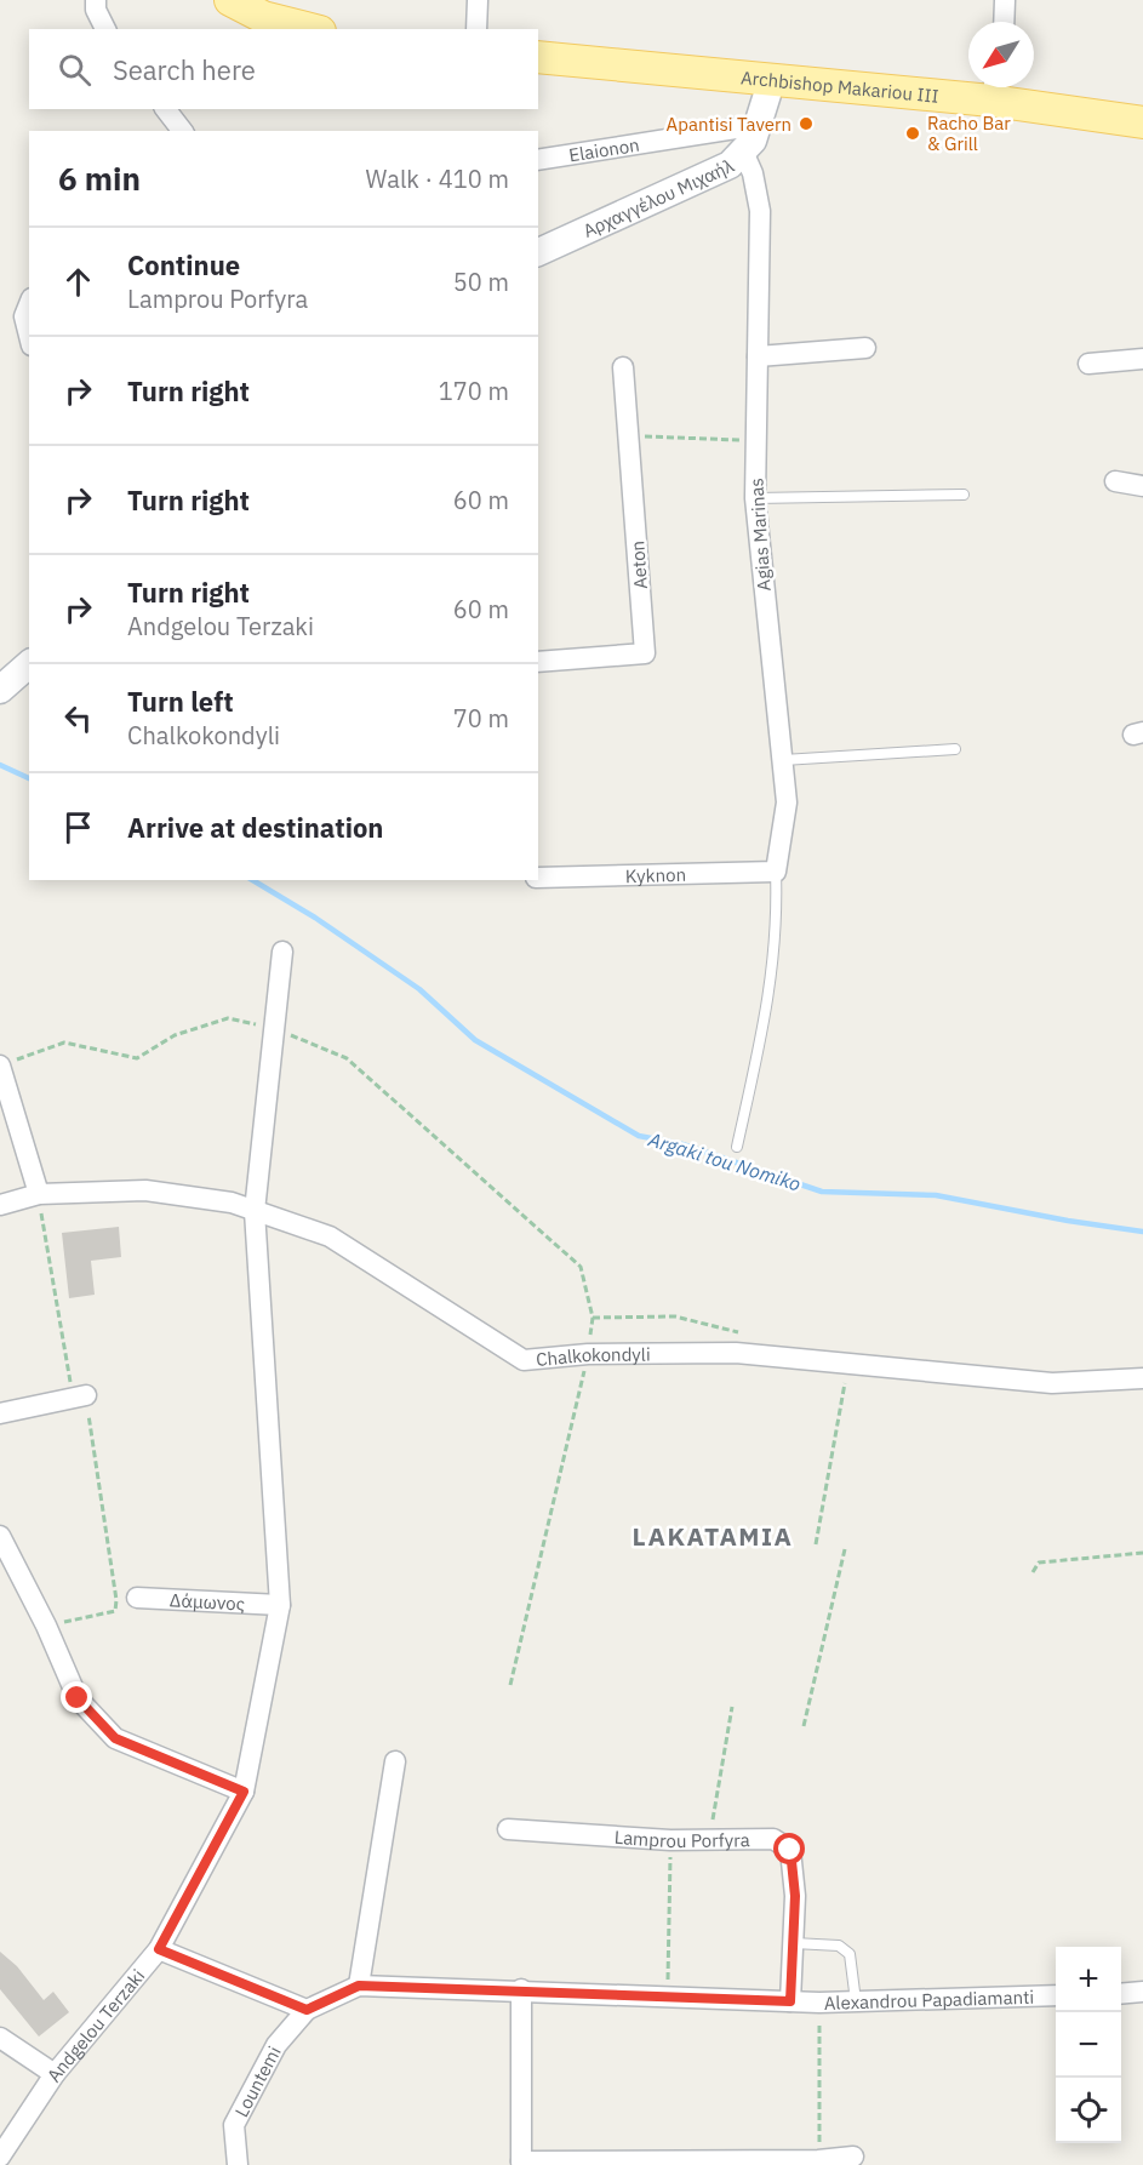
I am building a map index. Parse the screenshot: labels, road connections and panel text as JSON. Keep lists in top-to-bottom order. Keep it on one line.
{"streets":{"main road":["Archbishop Makariou III"],"street":["Elaionon","Αρχαγγέλου Μιχαήλ","Agias Marinas","Aeton","Kyknon","Chalkokondyli","Δάμωνος","Lamprou Porfyra","Alexandrou Papadiamanti","Andgelou Terzaki","Lountemi"]},"crossings":[["Archbishop Makariou III","Αρχαγγέλου Μιχαήλ"],["Elaionon","Αρχαγγέλου Μιχαήλ"],["Αρχαγγέλου Μιχαήλ","Agias Marinas"],["Agias Marinas","Kyknon"],["Chalkokondyli","Andgelou Terzaki"],["Δάμωνος","Andgelou Terzaki"],["Lamprou Porfyra","Alexandrou Papadiamanti"],["Alexandrou Papadiamanti","Lountemi"]],"districts":["LAKATAMIA"],"water":["Argaki tou Nomiko"],"places":["Apantisi Tavern","Racho Bar & Grill"],"north":"bottom left","page":{"search":"Search here","heading":["6 min","Walk · 410 m"],"list":[["Continue","Lamprou Porfyra","50 m"],["Turn right","170 m"],["Turn right","60 m"],["Turn right","Andgelou Terzaki","60 m"],["Turn left","Chalkokondyli","70 m"],"Arrive at destination"],"map_buttons":["+","−"]}}
